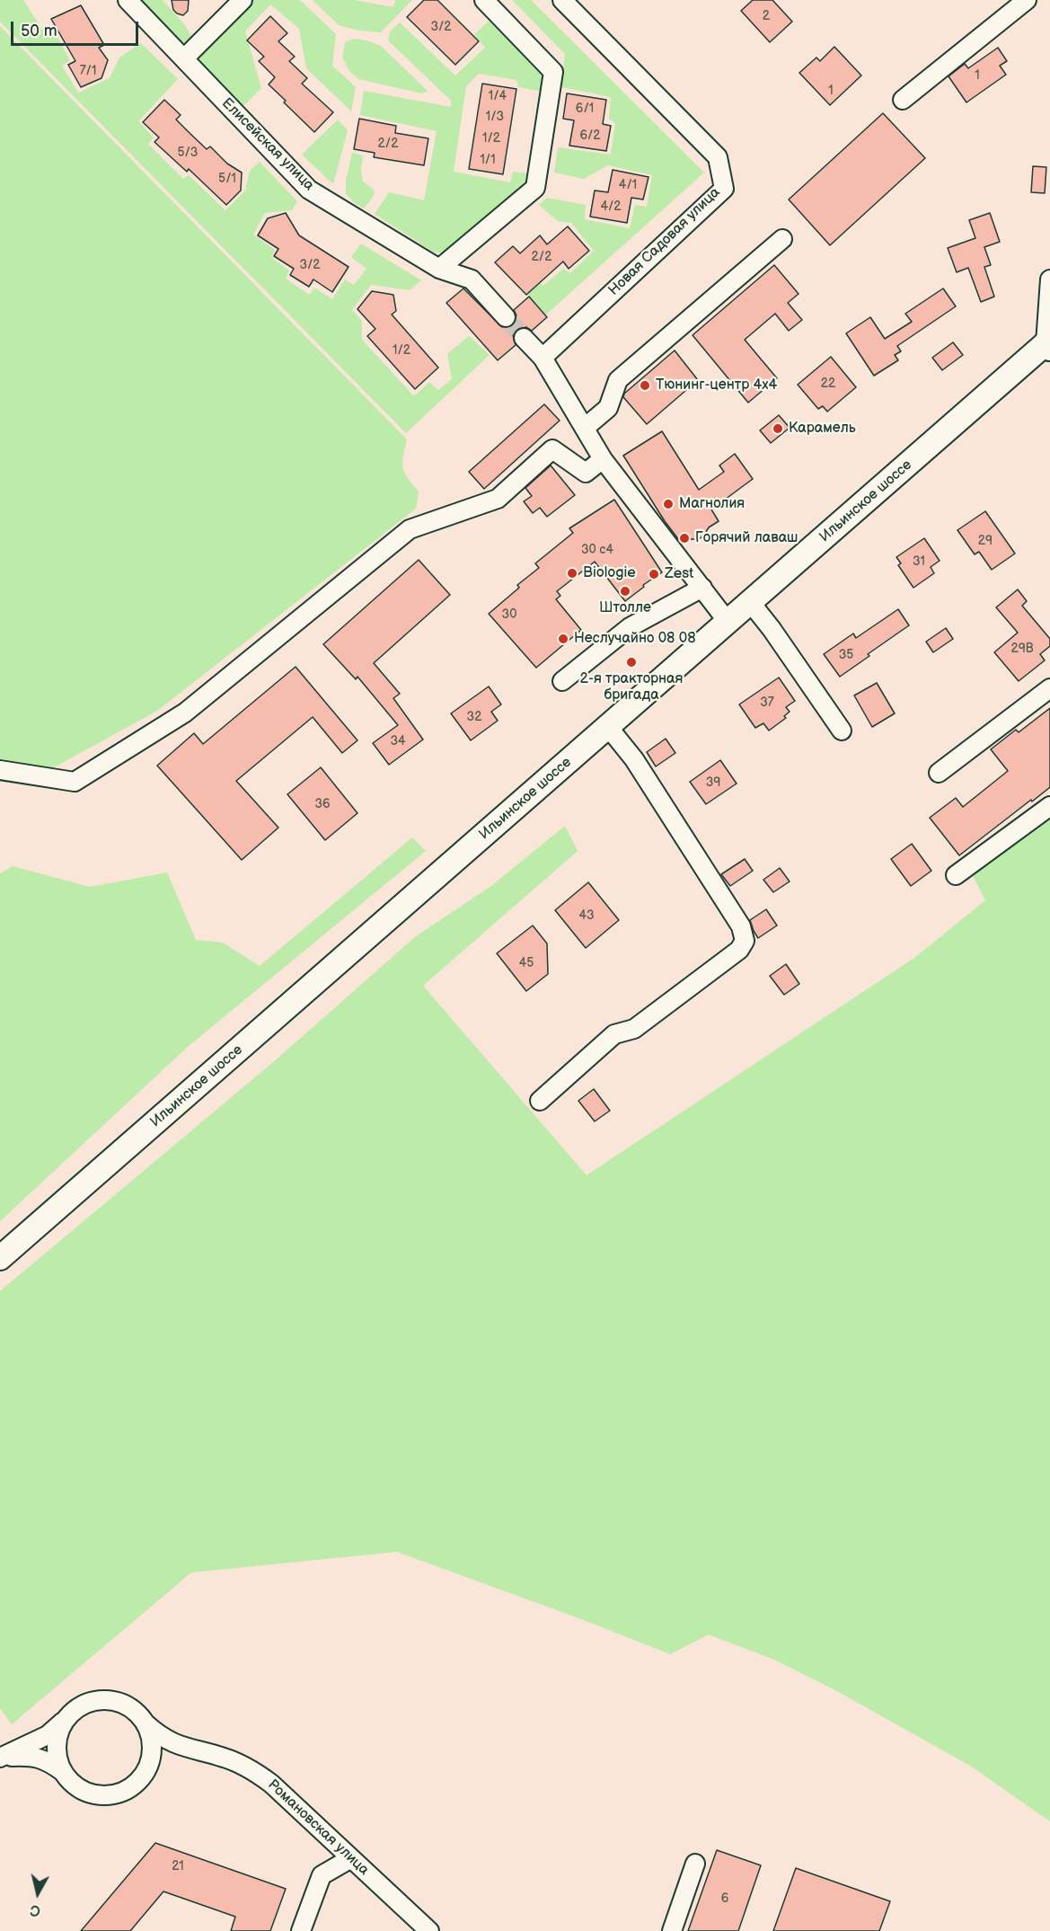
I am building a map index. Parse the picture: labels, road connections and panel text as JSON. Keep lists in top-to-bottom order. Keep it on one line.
{"streets":{"main road":["Ильинское шоссе"],"street":["Елисейская улица","Новая Садовая улица","Романовская улица"]},"places":["Тюнинг-центр 4х4","Карамель","Магнолия","Горячий лаваш","Biologie","Zest","Штолле","Неслучайно 08 08","2-я тракторная бригада"],"house_numbers":["2","3/2","7/1","1","1","1/4","6/1","1/3","6/2","1/2","2/2","5/3","1/1","5/1","4/1","4/2","2/2","3/2","1/2","22","29","30 с4","31","30","29В","35","37","32","34","39","36","43","45","21","6"],"scale_bar":"50 m","north":"bottom"}
